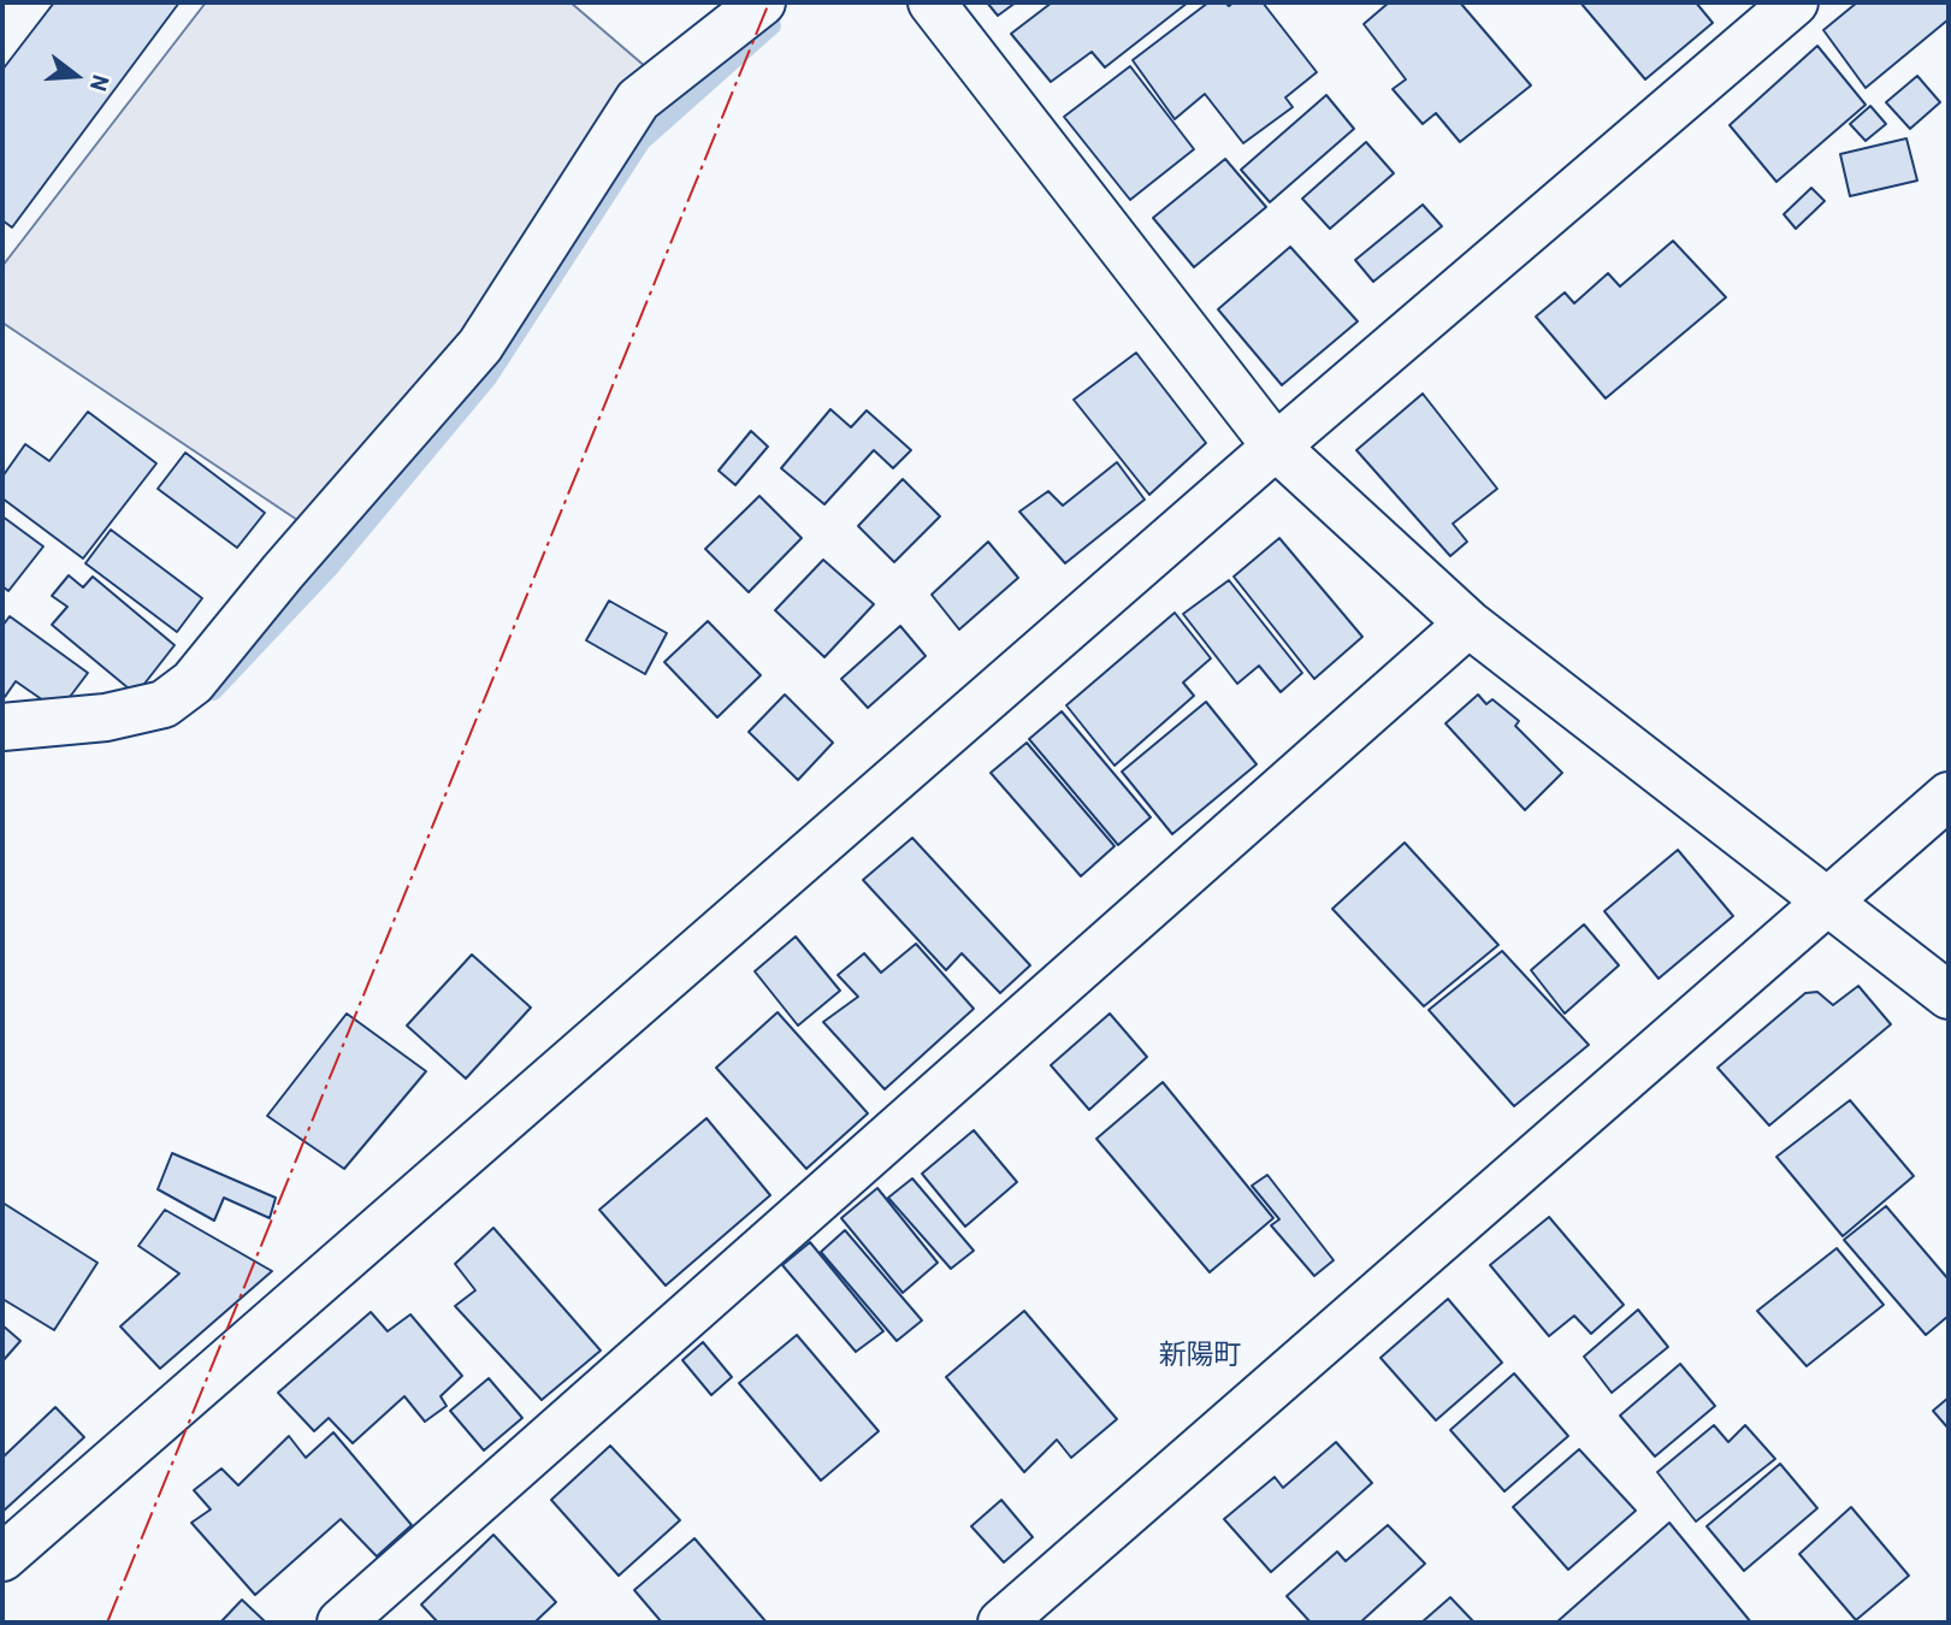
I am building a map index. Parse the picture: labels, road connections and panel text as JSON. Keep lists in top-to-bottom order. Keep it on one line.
{"districts":["新陽町"],"north":"right"}
